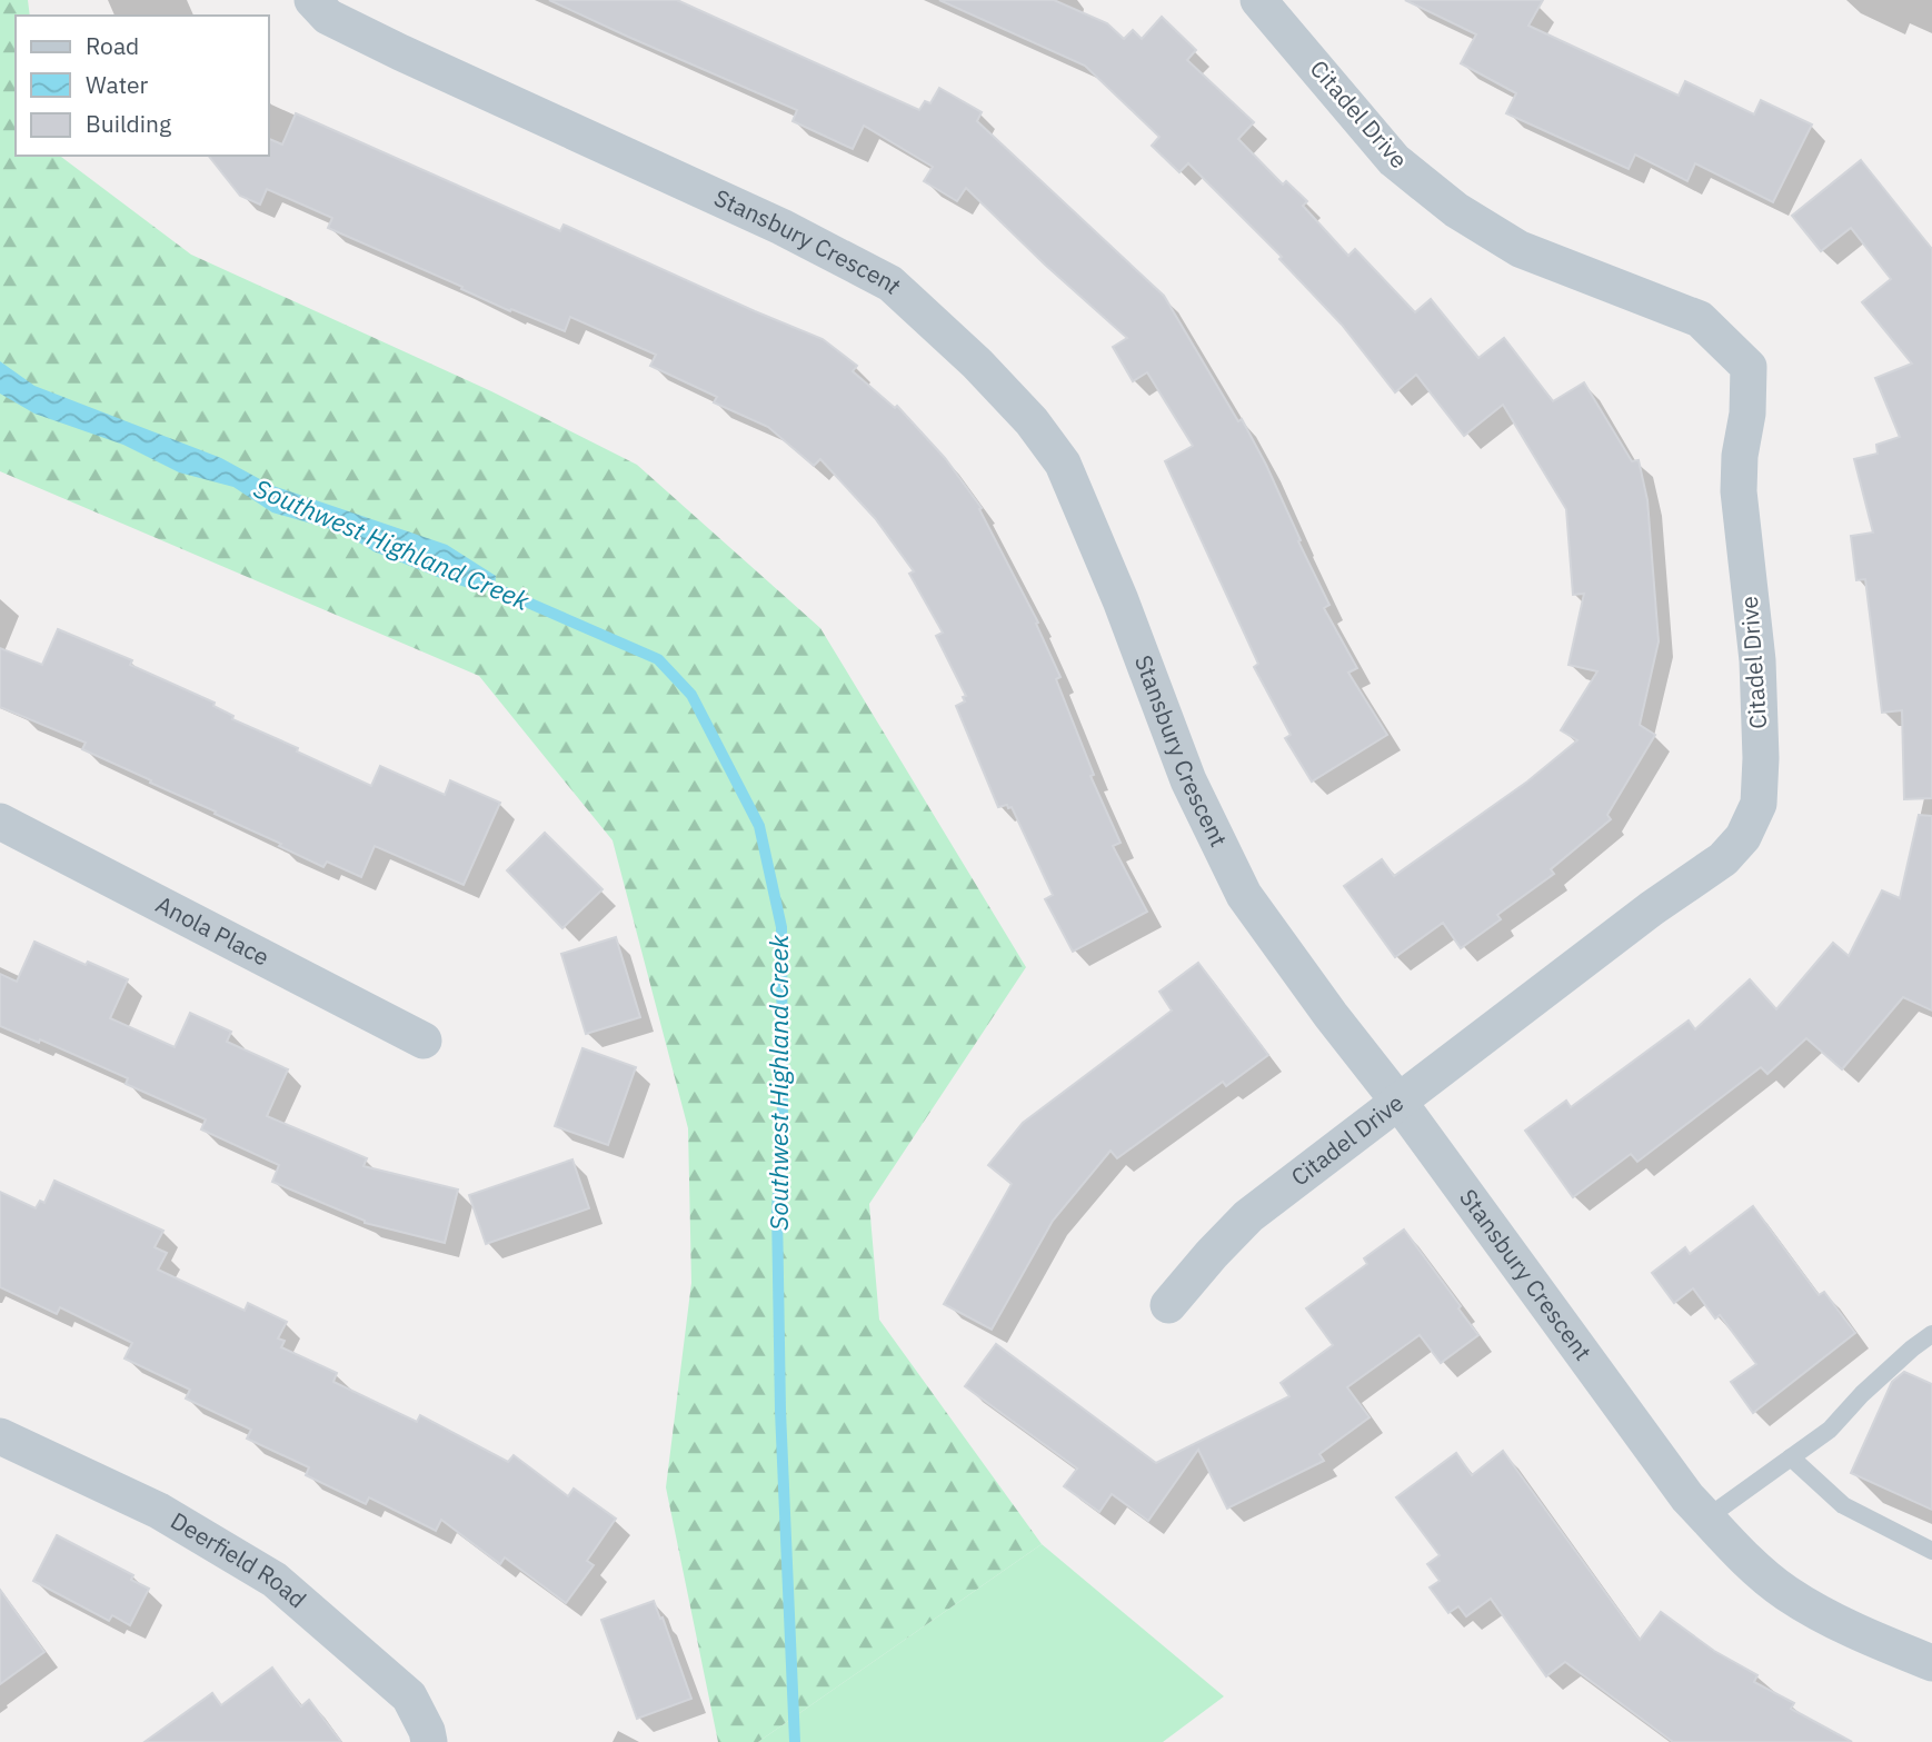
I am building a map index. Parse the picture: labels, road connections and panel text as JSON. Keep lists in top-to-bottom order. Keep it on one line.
{"streets":{"street":["Citadel Drive","Stansbury Crescent","Anola Place","Deerfield Road"]},"crossings":[["Citadel Drive","Stansbury Crescent"]],"water":["Southwest Highland Creek"],"legend":["Road","Water","Building"]}
